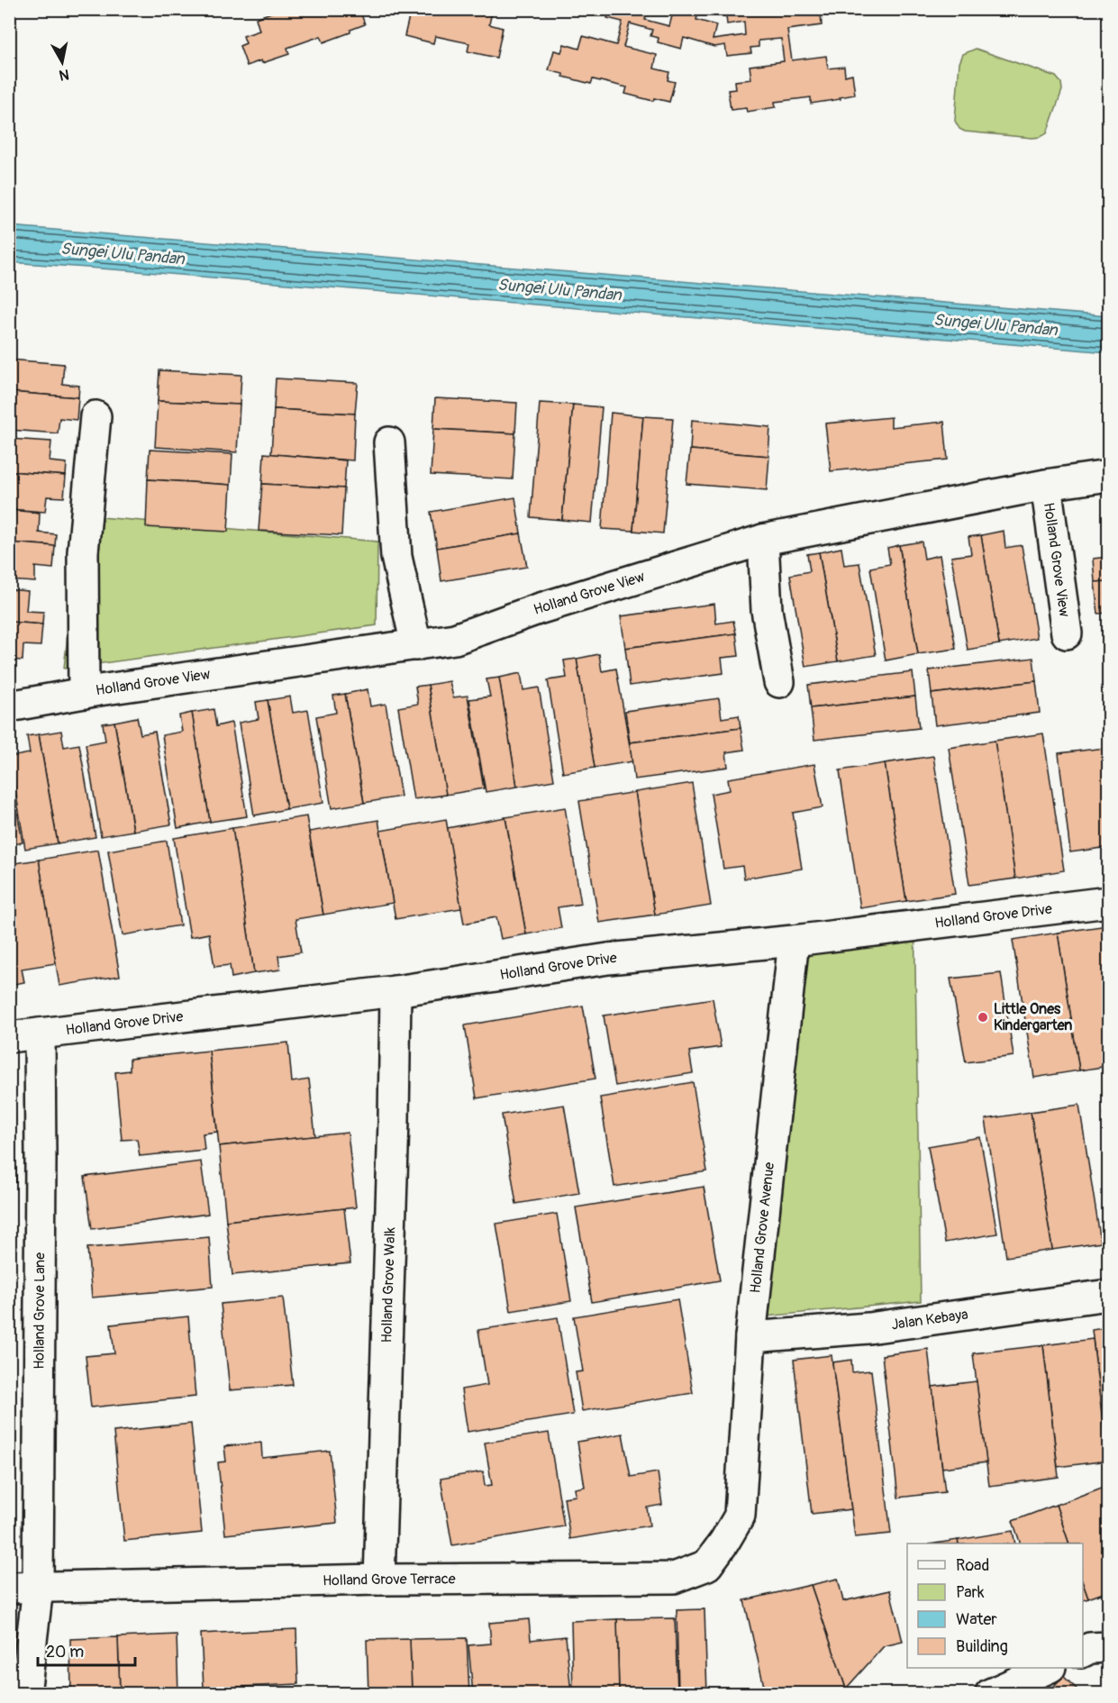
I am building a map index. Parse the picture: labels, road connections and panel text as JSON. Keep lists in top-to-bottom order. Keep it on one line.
{"streets":{"street":["Holland Grove View","Holland Grove Drive","Holland Grove Avenue","Holland Grove Walk","Holland Grove Lane","Jalan Kebaya","Holland Grove Terrace"]},"crossings":[["Holland Grove Drive","Holland Grove Avenue"],["Holland Grove Drive","Holland Grove Walk"],["Holland Grove Drive","Holland Grove Lane"],["Holland Grove Avenue","Jalan Kebaya"],["Holland Grove Avenue","Holland Grove Terrace"],["Holland Grove Walk","Holland Grove Terrace"],["Holland Grove Lane","Holland Grove Terrace"]],"water":["Sungei Ulu Pandan"],"places":["Little Ones Kindergarten"],"legend":["Road","Park","Water","Building"],"scale_bar":"20 m","north":"bottom"}
